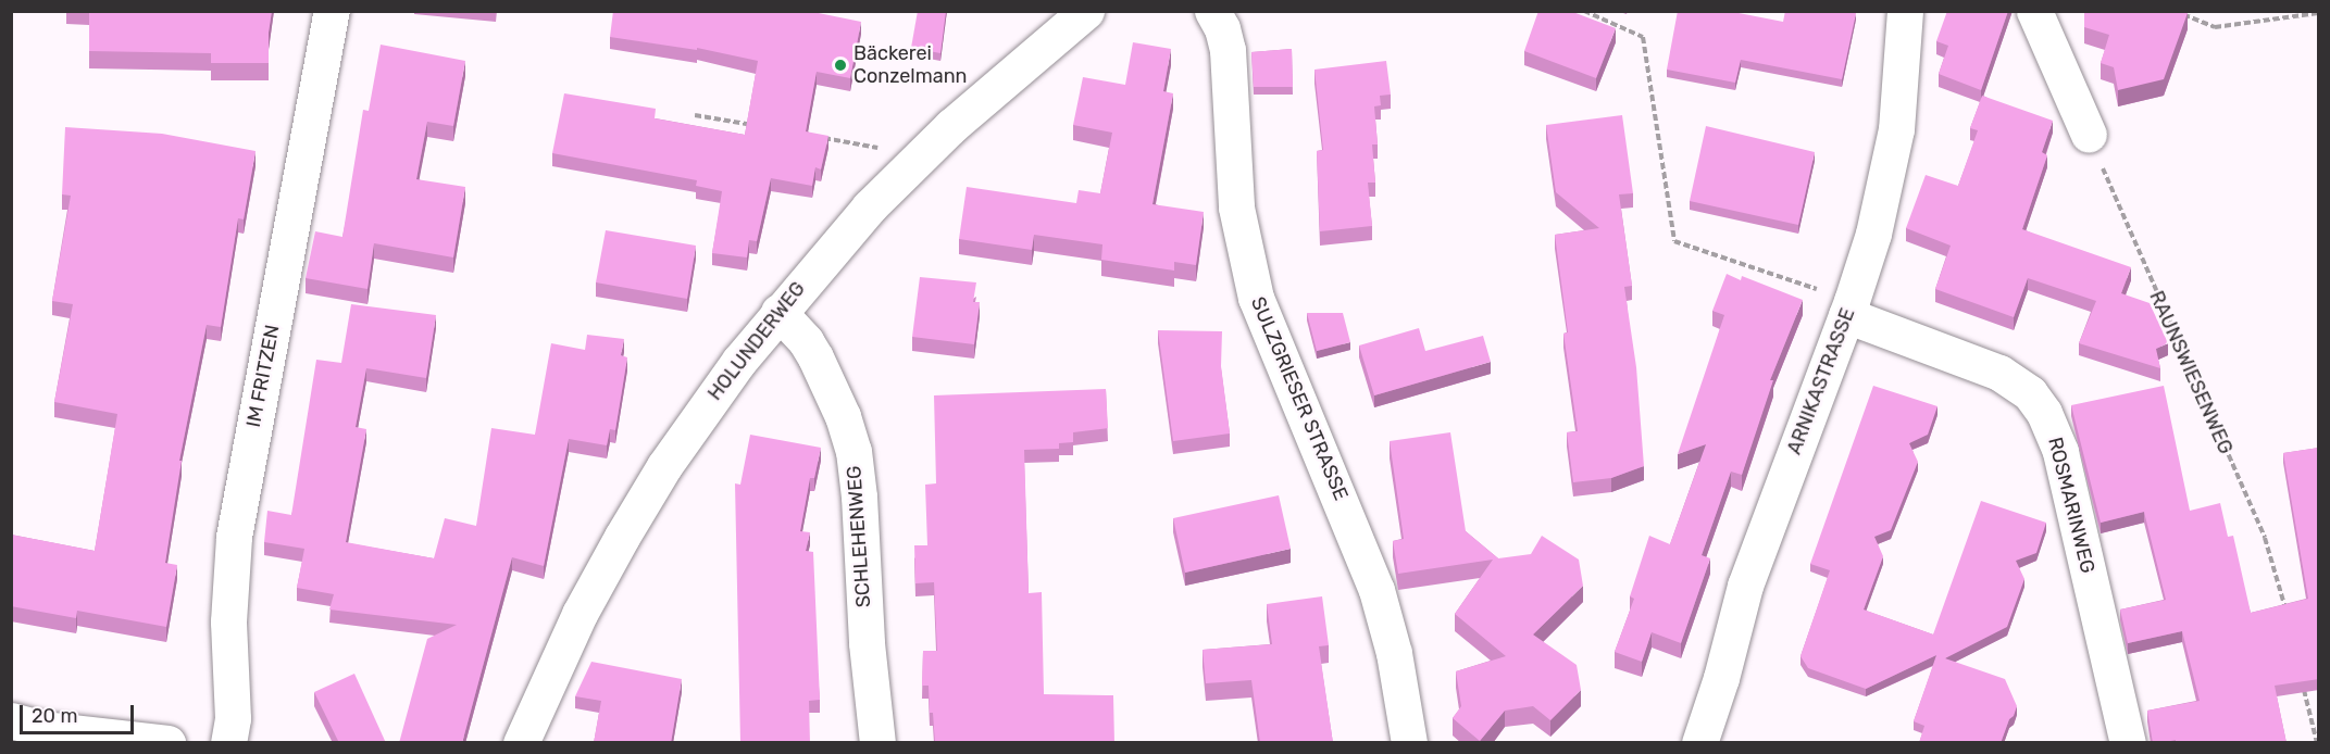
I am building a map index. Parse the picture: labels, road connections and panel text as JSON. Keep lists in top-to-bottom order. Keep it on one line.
{"streets":{"street":["HOLUNDERWEG","IM FRITZEN","ARNIKASTRASSE","SULZGRIESER STRASSE","ROSMARINWEG","SCHLEHENWEG"],"path":["RAUNSWIESENWEG"]},"crossings":[["HOLUNDERWEG","SCHLEHENWEG"],["ARNIKASTRASSE","ROSMARINWEG"]],"places":["Bäckerei Conzelmann"],"scale_bar":"20 m"}
